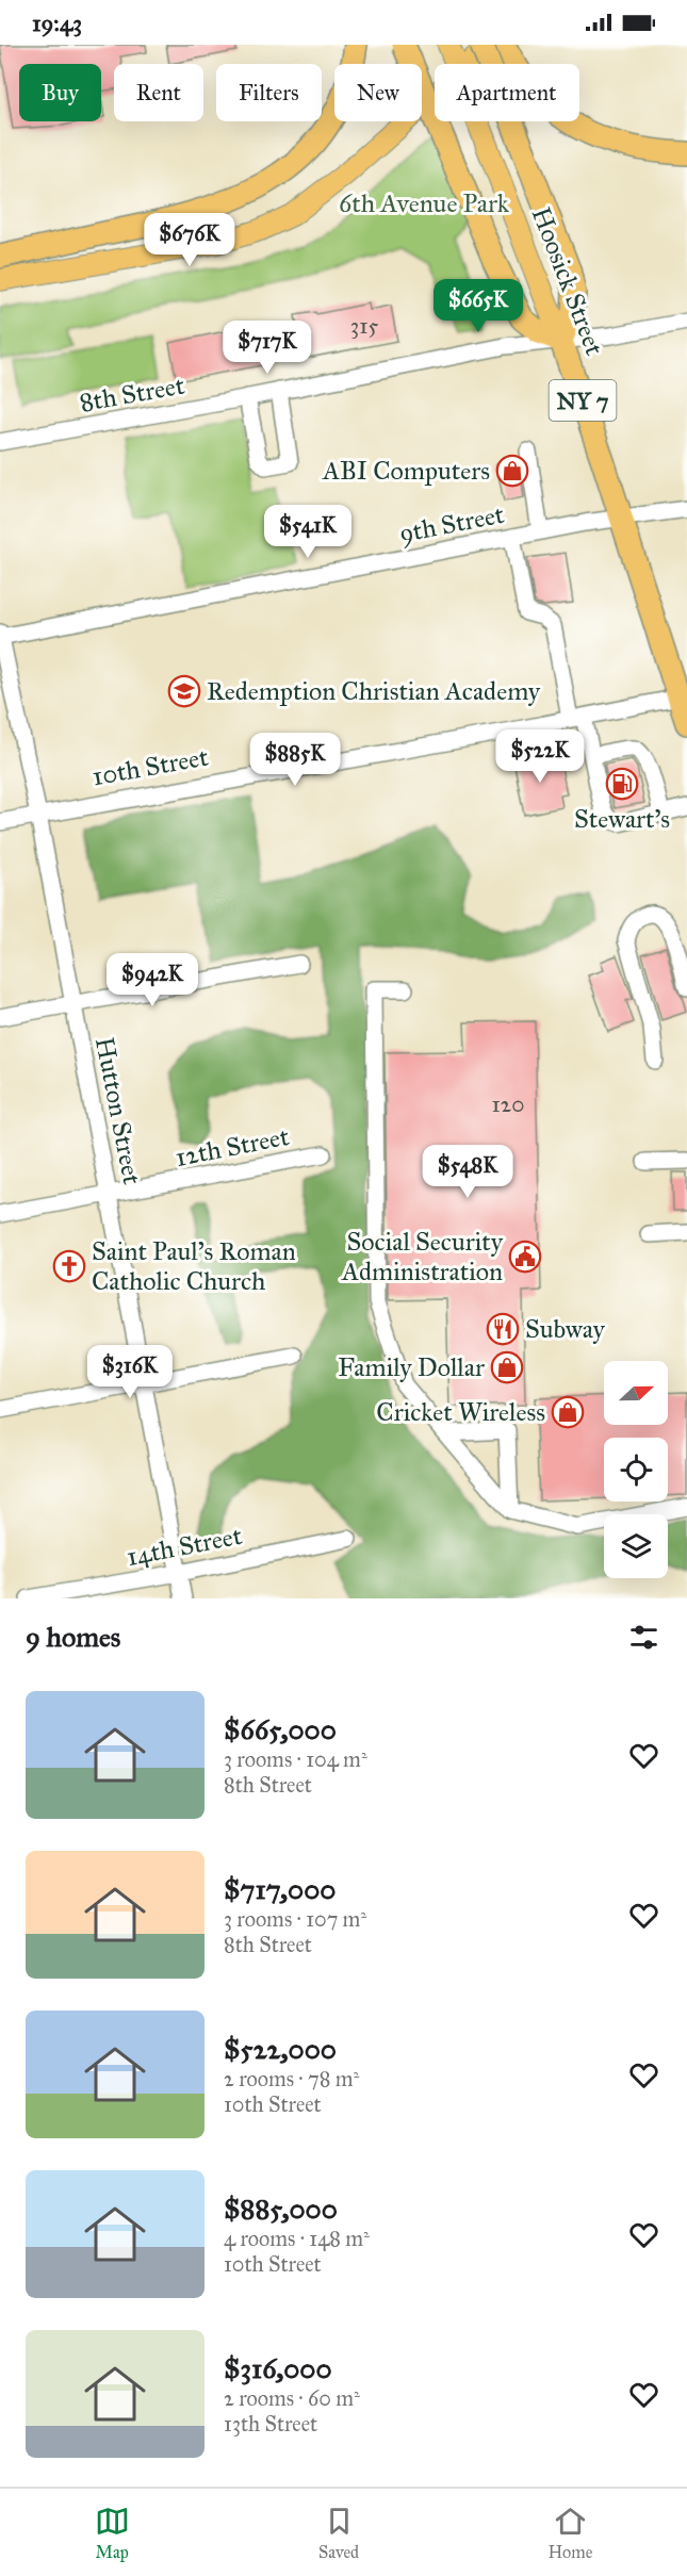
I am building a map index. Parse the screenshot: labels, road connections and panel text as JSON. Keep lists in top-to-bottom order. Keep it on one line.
{"streets":{"highway":["Hoosick Street","NY 7"],"street":["8th Street","9th Street","10th Street","Hutton Street","12th Street","14th Street"]},"crossings":[["Hoosick Street","8th Street"],["Hoosick Street","9th Street"],["Hoosick Street","10th Street"],["9th Street","Hutton Street"],["10th Street","Hutton Street"],["Hutton Street","12th Street"],["Hutton Street","14th Street"]],"parks":["6th Avenue Park"],"places":{"shop":["ABI Computers","Family Dollar","Cricket Wireless"],"school or university":["Redemption Christian Academy"],"fuel station":["Stewart's"],"public building":["Social Security Administration"],"church":["Saint Paul's Roman Catholic Church"],"restaurant":["Subway"]},"house_numbers":["315","120"],"north":"right","page":{"status":"19:43","chip":["Buy","Rent","Filters","New","Apartment"],"price":["$676K","$665K","$717K","$541K","$522K","$885K","$942K","$548K","$316K"],"heading":"9 homes","list":[{"name":"$665,000","note":"3 rooms · 104 m² · 8th Street"},{"name":"$717,000","note":"3 rooms · 107 m² · 8th Street"},{"name":"$522,000","note":"2 rooms · 78 m² · 10th Street"},{"name":"$885,000","note":"4 rooms · 148 m² · 10th Street"},{"name":"$316,000","note":"2 rooms · 60 m² · 13th Street"}],"tabs":["Map","Saved","Home"]}}
